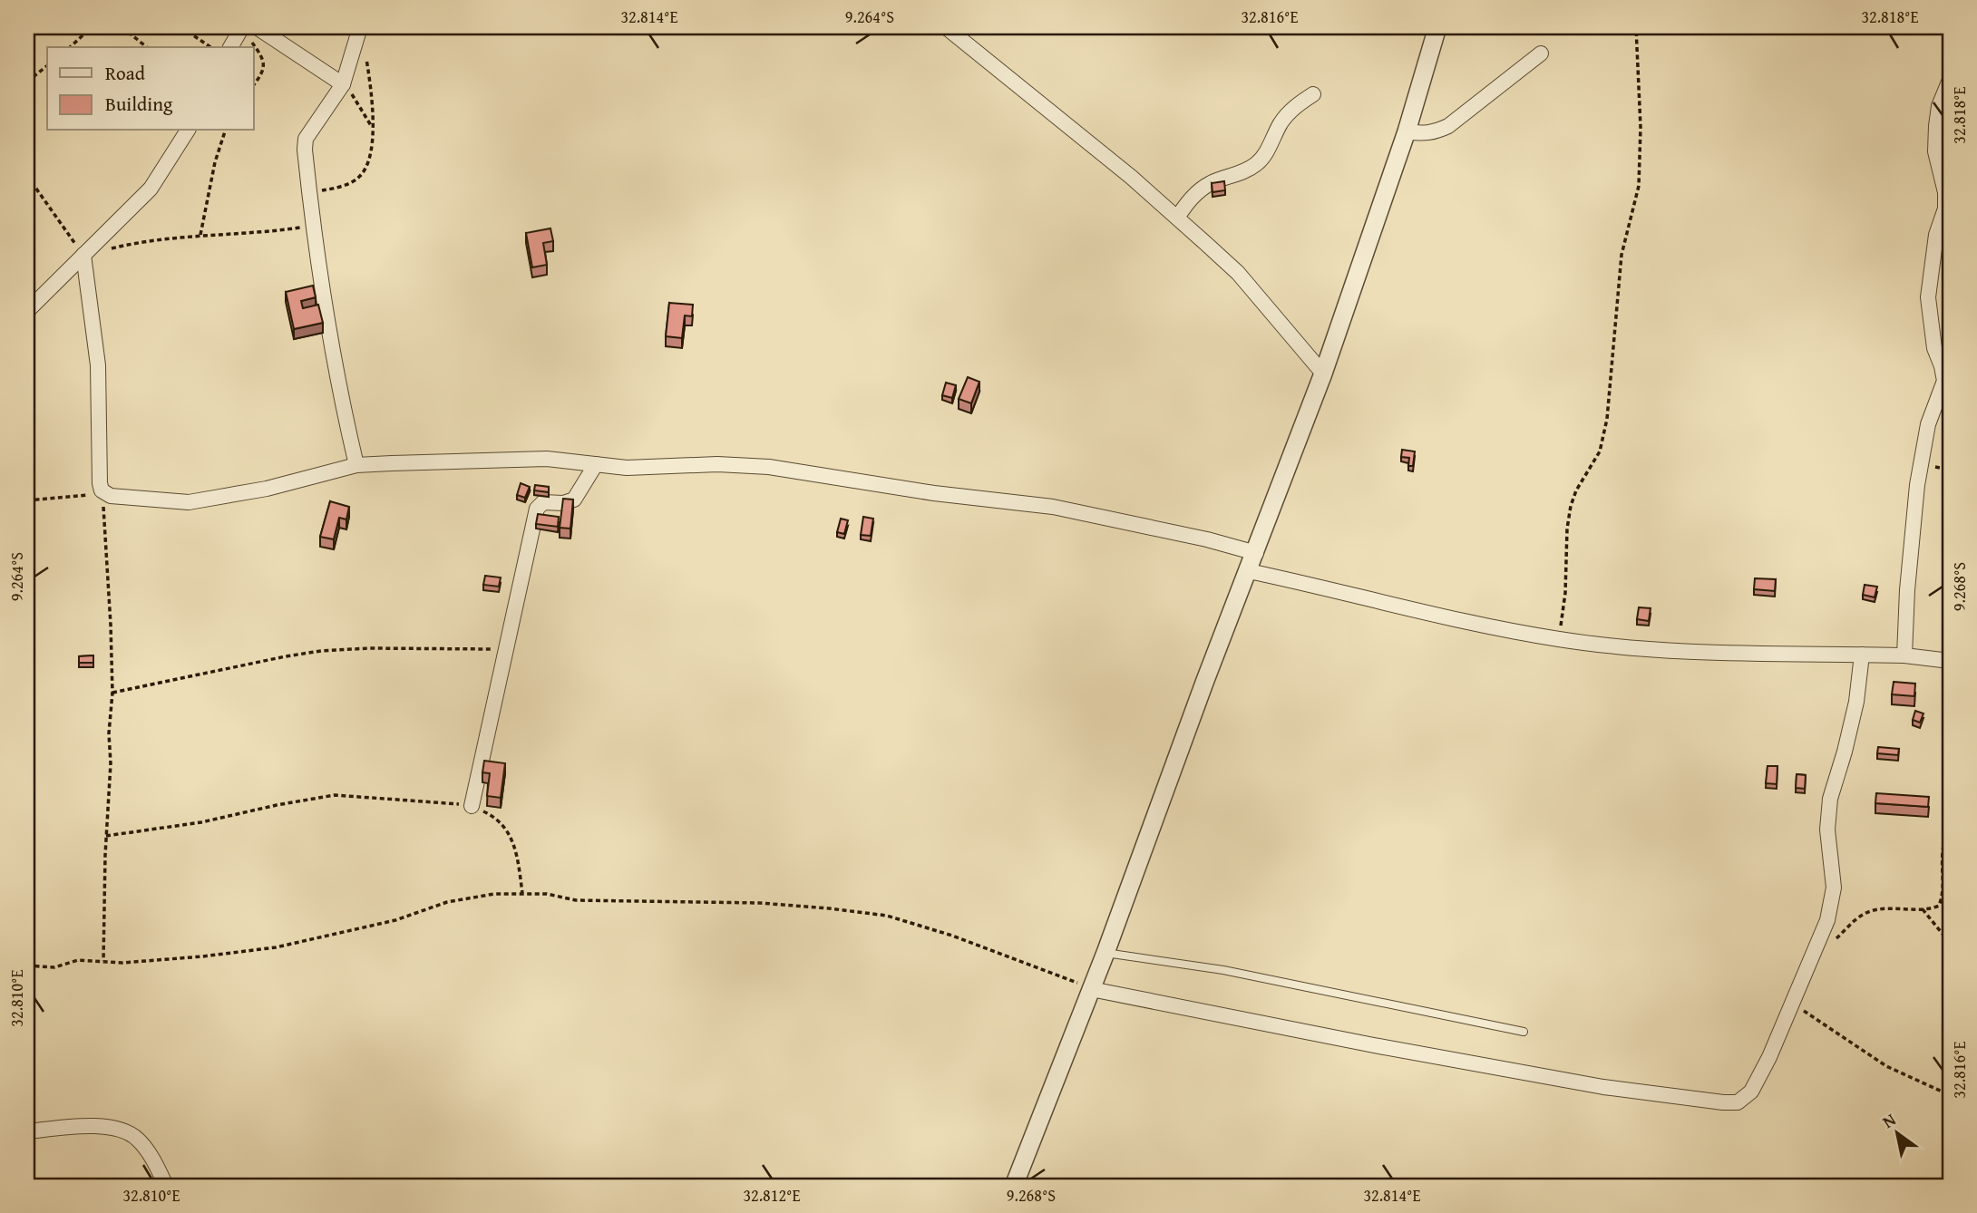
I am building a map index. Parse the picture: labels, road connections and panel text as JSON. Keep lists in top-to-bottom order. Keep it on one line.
{"legend":["Road","Building"],"north":"top left","coordinates":["32.814°E","9.264°S","32.816°E","32.818°E","9.268°S","32.810°E","32.812°E"]}
